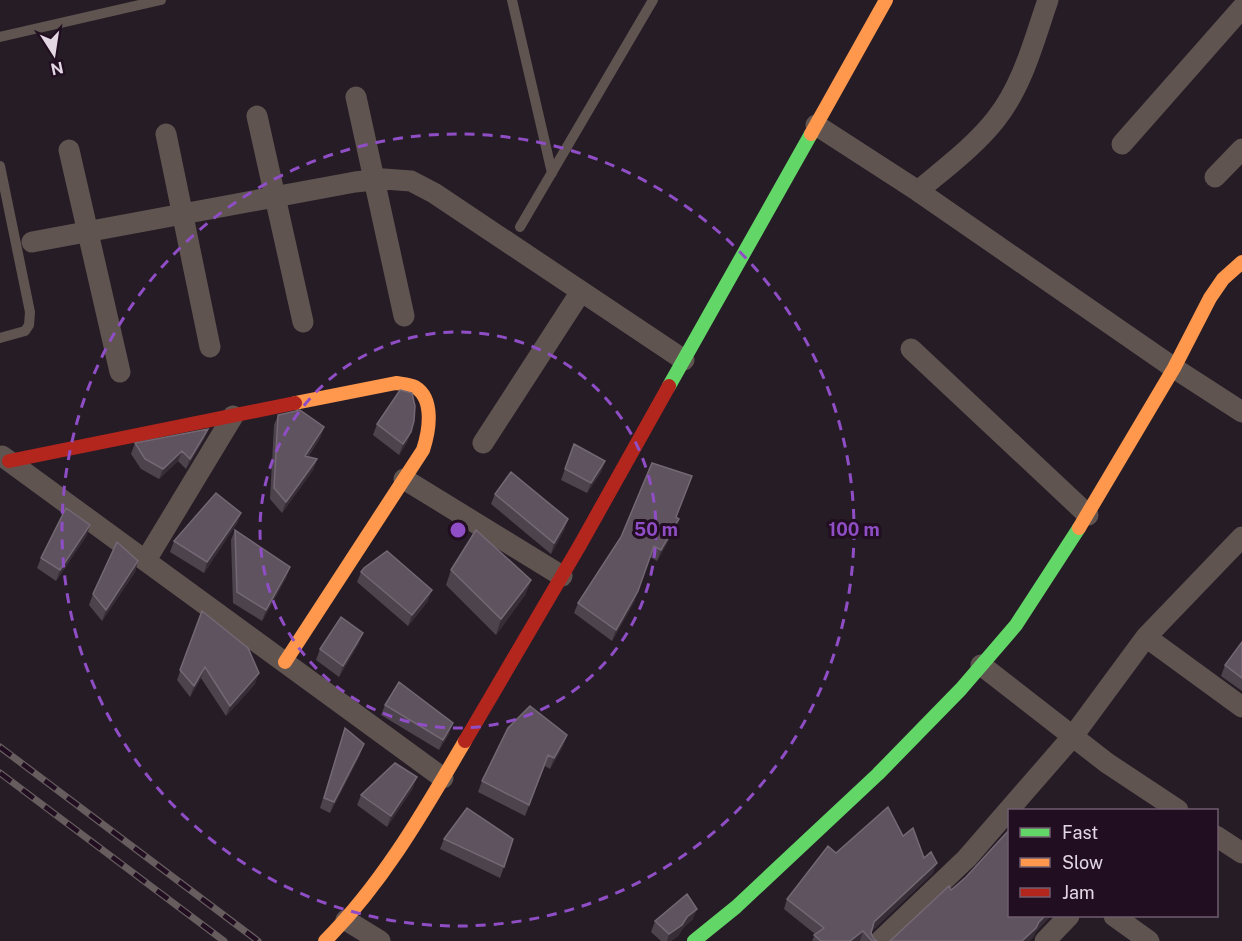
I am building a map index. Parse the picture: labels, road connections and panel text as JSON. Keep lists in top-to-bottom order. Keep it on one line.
{"legend":["Fast","Slow","Jam"],"north":"bottom","rings":["50 m","100 m"]}
